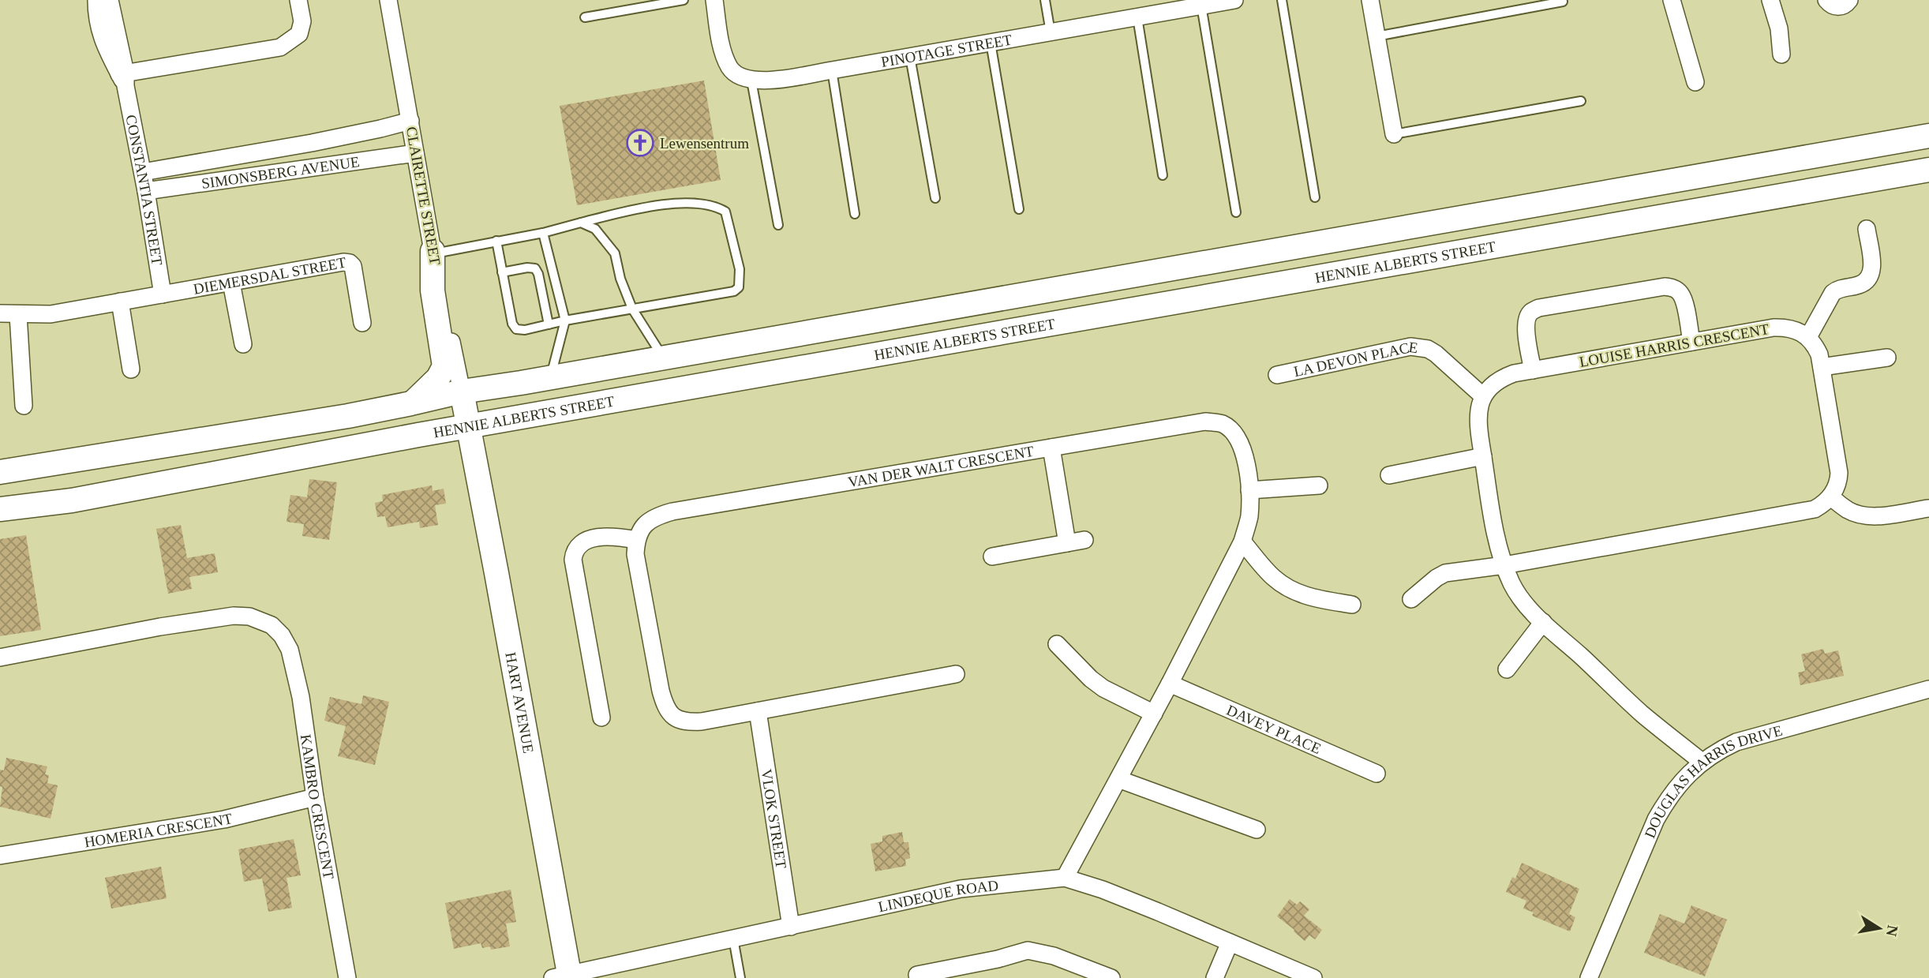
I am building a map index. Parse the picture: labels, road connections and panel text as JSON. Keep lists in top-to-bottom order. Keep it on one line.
{"streets":{"street":["PINOTAGE STREET","SIMONSBERG AVENUE","CONSTANTIA STREET","CLAIRETTE STREET","HENNIE ALBERTS STREET","DIEMERSDAL STREET","LOUISE HARRIS CRESCENT","LA DEVON PLACE","VAN DER WALT CRESCENT","HART AVENUE","DAVEY PLACE","DOUGLAS HARRIS DRIVE","KAMBRO CRESCENT","VLOK STREET","HOMERIA CRESCENT","LINDEQUE ROAD"]},"crossings":[["SIMONSBERG AVENUE","CONSTANTIA STREET"],["SIMONSBERG AVENUE","CLAIRETTE STREET"],["CONSTANTIA STREET","DIEMERSDAL STREET"],["CLAIRETTE STREET","HART AVENUE"],["HENNIE ALBERTS STREET","HART AVENUE"],["LOUISE HARRIS CRESCENT","LA DEVON PLACE"],["VAN DER WALT CRESCENT","DAVEY PLACE"],["VAN DER WALT CRESCENT","LINDEQUE ROAD"],["HART AVENUE","LINDEQUE ROAD"],["KAMBRO CRESCENT","HOMERIA CRESCENT"],["VLOK STREET","LINDEQUE ROAD"]],"places":{"church":["Lewensentrum"]},"north":"right"}
